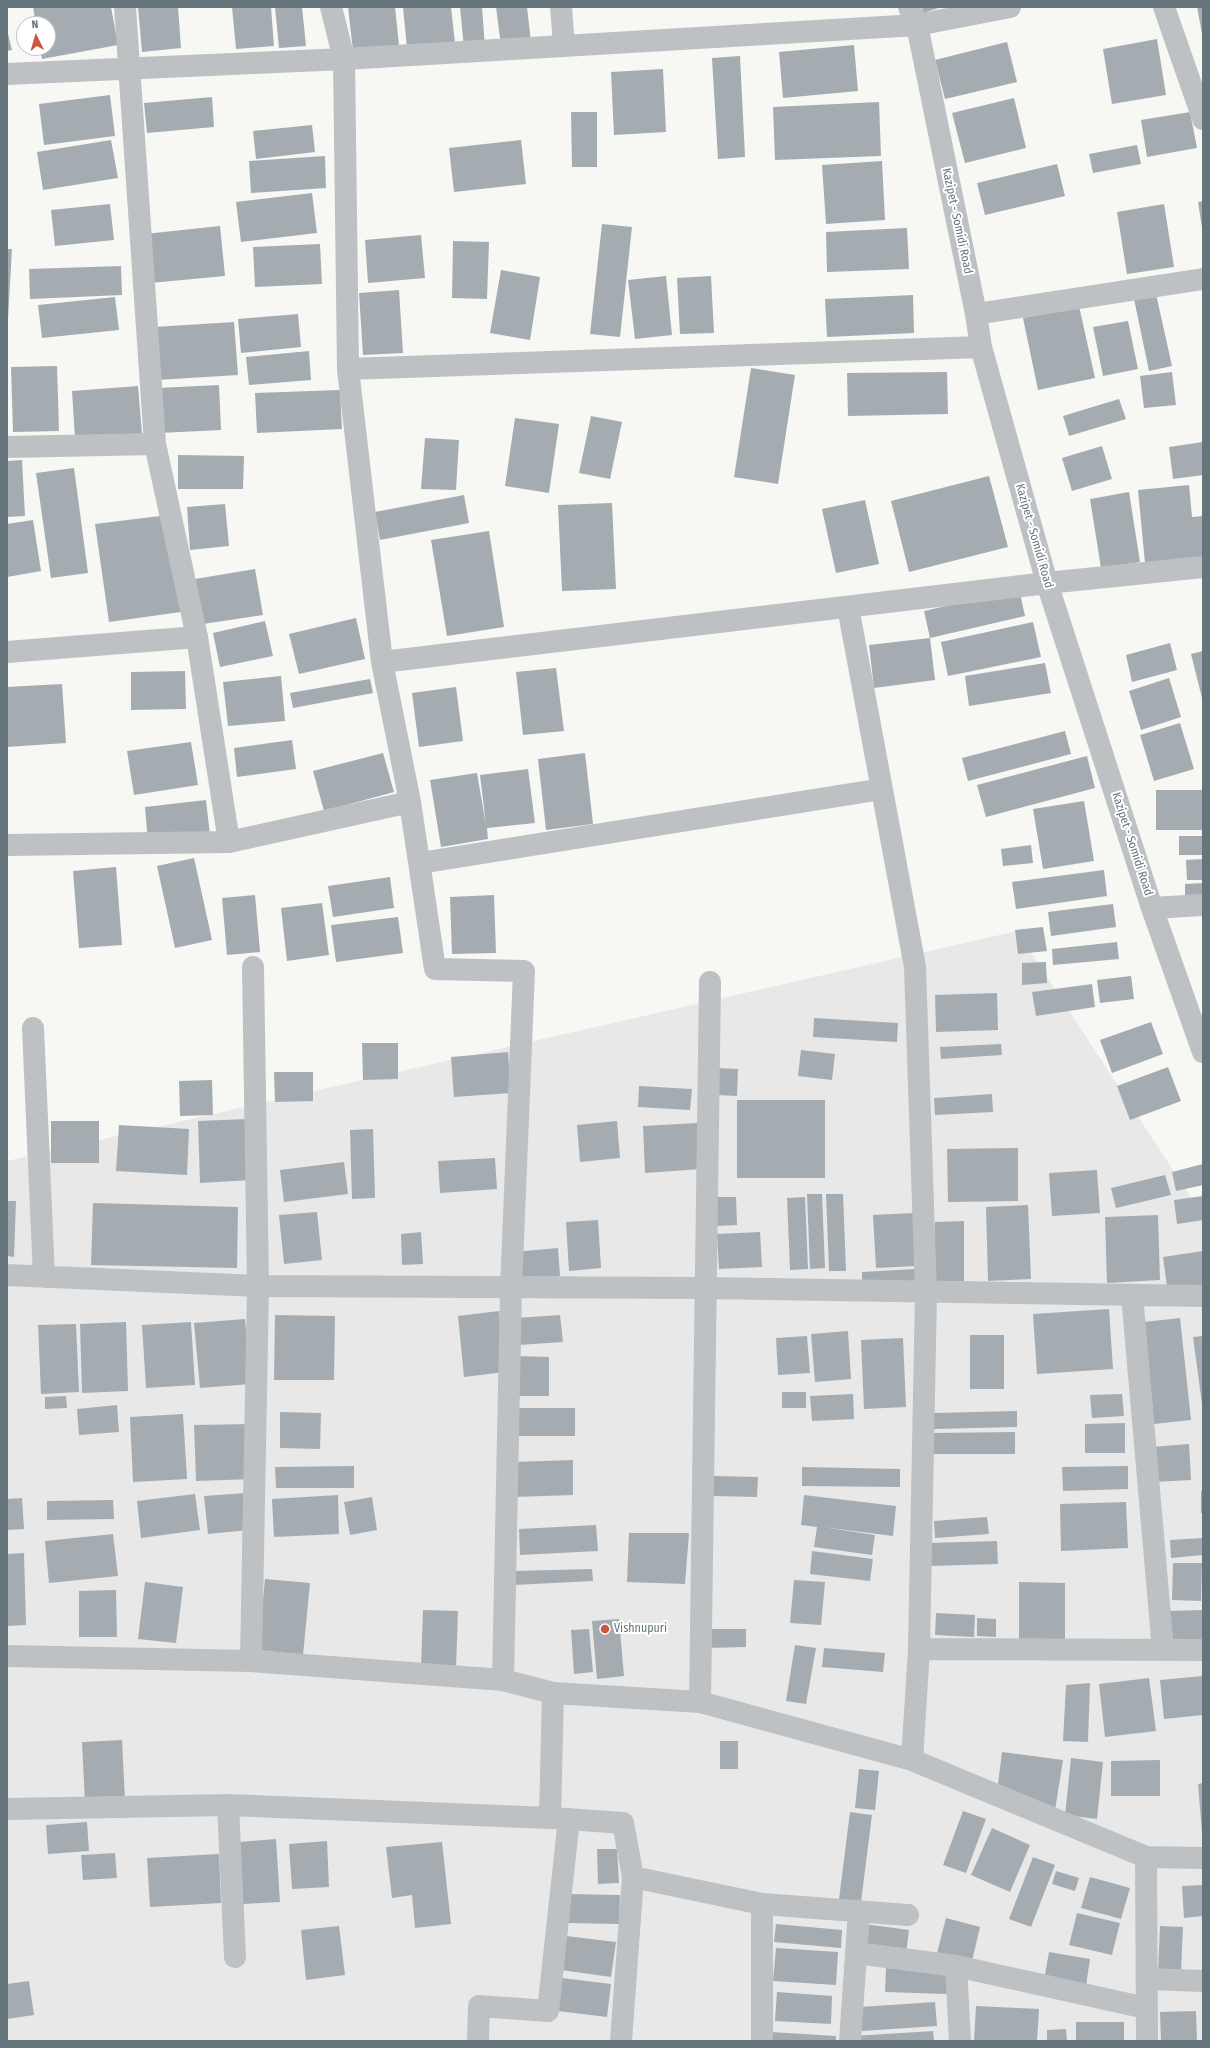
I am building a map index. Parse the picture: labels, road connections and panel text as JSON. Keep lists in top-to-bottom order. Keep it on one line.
{"streets":{"street":["Kazipet - Somidi Road"]},"places":["Vishnupuri"],"north":"top"}
